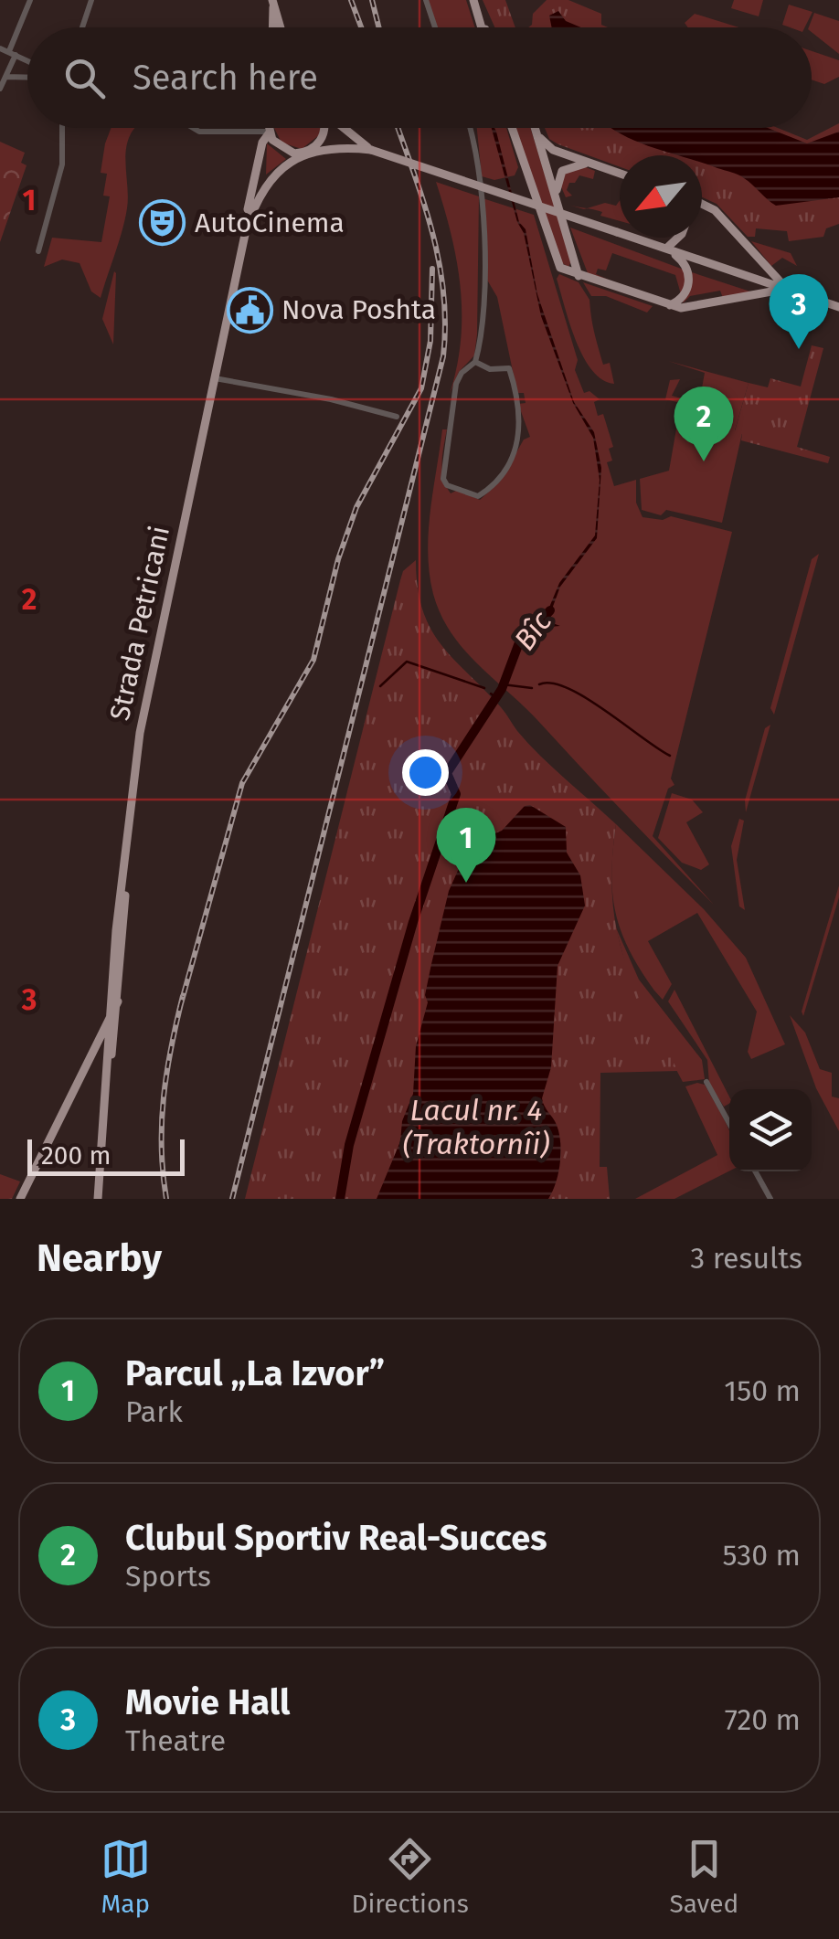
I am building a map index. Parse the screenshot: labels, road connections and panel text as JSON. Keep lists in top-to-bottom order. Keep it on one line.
{"streets":{"main road":["Strada Petricani"]},"water":["Bîc","Lacul nr. 4 (Traktornîi)"],"places":{"theatre":["AutoCinema"],"public building":["Nova Poshta"]},"scale_bar":"200 m","north":"bottom left","page":{"search":"Search here","pins":["3","2","1"],"scale":"200 m","heading":["Nearby","3 results"],"list":[{"mark":"1","name":"Parcul „La Izvor”","note":"Park","value":"150 m"},{"mark":"2","name":"Clubul Sportiv Real-Succes","note":"Sports","value":"530 m"},{"mark":"3","name":"Movie Hall","note":"Theatre","value":"720 m"}],"nav":["Map","Directions","Saved"]},"grid":{"rows":["1","2","3"]}}
